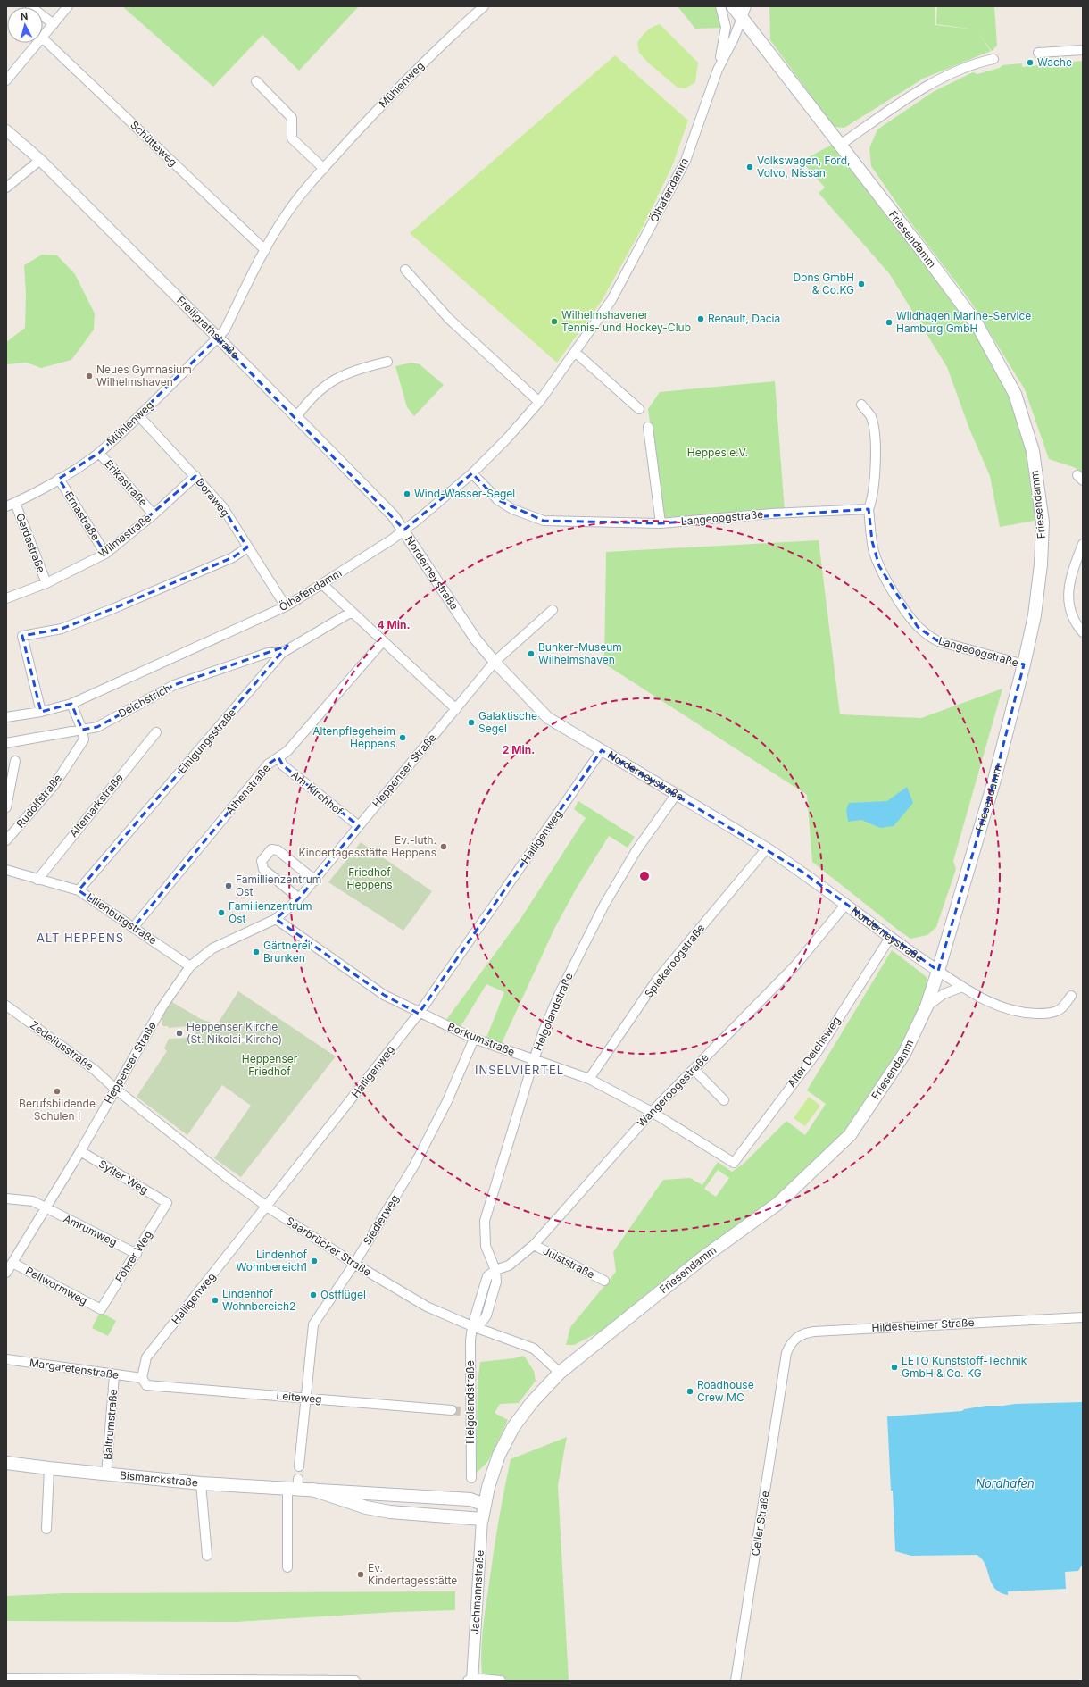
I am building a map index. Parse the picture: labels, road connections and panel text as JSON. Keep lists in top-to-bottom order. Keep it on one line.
{"streets":{"main road":["Friesendamm","Bismarckstraße","Jachmannstraße"],"street":["Mühlenweg","Schütteweg","Ölhafendamm","Freiligrathstraße","Erikastraße","Doraweg","Ernastraße","Langeoogstraße","Wilmastraße","Gerdastraße","Norderneystraße","Deichstrich","Einigungsstraße","Heppenser Straße","Athenstraße","Am Kirchhof","Rudolfstraße","Altemarkstraße","Halligenweg","Lilienburgstraße","Spiekeroogstraße","Helgolandstraße","Borkumstraße","Zedeliusstraße","Alter Deichsweg","Wangeroogestraße","Sylter Weg","Siedlerweg","Amrumweg","Saarbrücker Straße","Föhrer Weg","Juiststraße","Pellwormweg","Hildesheimer Straße","Margaretenstraße","Leiteweg","Baltrumstraße","Celler Straße"]},"crossings":[["Mühlenweg","Schütteweg"],["Mühlenweg","Freiligrathstraße"],["Mühlenweg","Erikastraße"],["Mühlenweg","Doraweg"],["Mühlenweg","Ernastraße"],["Mühlenweg","Gerdastraße"],["Ölhafendamm","Friesendamm"],["Ölhafendamm","Freiligrathstraße"],["Ölhafendamm","Doraweg"],["Ölhafendamm","Langeoogstraße"],["Ölhafendamm","Norderneystraße"],["Friesendamm","Langeoogstraße"],["Friesendamm","Norderneystraße"],["Friesendamm","Saarbrücker Straße"],["Friesendamm","Bismarckstraße"],["Friesendamm","Jachmannstraße"],["Freiligrathstraße","Norderneystraße"],["Erikastraße","Wilmastraße"],["Doraweg","Wilmastraße"],["Ernastraße","Wilmastraße"],["Wilmastraße","Gerdastraße"],["Norderneystraße","Heppenser Straße"],["Norderneystraße","Halligenweg"],["Norderneystraße","Spiekeroogstraße"],["Norderneystraße","Helgolandstraße"],["Norderneystraße","Alter Deichsweg"],["Norderneystraße","Wangeroogestraße"],["Deichstrich","Einigungsstraße"],["Deichstrich","Rudolfstraße"],["Einigungsstraße","Lilienburgstraße"],["Heppenser Straße","Am Kirchhof"],["Heppenser Straße","Lilienburgstraße"],["Heppenser Straße","Borkumstraße"],["Heppenser Straße","Zedeliusstraße"],["Heppenser Straße","Sylter Weg"],["Heppenser Straße","Amrumweg"],["Heppenser Straße","Saarbrücker Straße"],["Heppenser Straße","Pellwormweg"],["Athenstraße","Am Kirchhof"],["Athenstraße","Lilienburgstraße"],["Altemarkstraße","Lilienburgstraße"],["Halligenweg","Borkumstraße"],["Halligenweg","Saarbrücker Straße"],["Halligenweg","Margaretenstraße"],["Halligenweg","Leiteweg"],["Spiekeroogstraße","Borkumstraße"],["Helgolandstraße","Borkumstraße"],["Helgolandstraße","Wangeroogestraße"],["Helgolandstraße","Saarbrücker Straße"],["Borkumstraße","Alter Deichsweg"],["Borkumstraße","Wangeroogestraße"],["Borkumstraße","Siedlerweg"],["Zedeliusstraße","Saarbrücker Straße"],["Wangeroogestraße","Juiststraße"],["Sylter Weg","Föhrer Weg"],["Siedlerweg","Saarbrücker Straße"],["Siedlerweg","Leiteweg"],["Amrumweg","Föhrer Weg"],["Föhrer Weg","Pellwormweg"],["Hildesheimer Straße","Celler Straße"],["Margaretenstraße","Leiteweg"],["Margaretenstraße","Baltrumstraße"],["Baltrumstraße","Bismarckstraße"],["Bismarckstraße","Jachmannstraße"]],"districts":["ALT HEPPENS","INSELVIERTEL"],"water":["Nordhafen"],"parks":["Heppes e.V.","Friedhof Heppens","Heppenser Friedhof"],"places":["Wache","Volkswagen, Ford, Volvo, Nissan","Dons GmbH & Co.KG","Renault, Dacia","Wilhelmshavener Tennis- und Hockey-Club","Wildhagen Marine-Service Hamburg GmbH","Neues Gymnasium Wilhelmshaven","Wind-Wasser-Segel","Bunker-Museum Wilhelmshaven","Galaktische Segel","Altenpflegeheim Heppens","Ev.-luth. Kindertagesstätte Heppens","Famillienzentrum Ost","Familienzentrum Ost","Gärtnerei Brunken","Heppenser Kirche (St. Nikolai-Kirche)","Berufsbildende Schulen I","Lindenhof Wohnbereich1","Ostflügel","Lindenhof Wohnbereich2","LETO Kunststoff-Technik GmbH & Co. KG","Roadhouse Crew MC","Ev. Kindertagesstätte"],"north":"top","rings":["4 Min.","2 Min."]}
